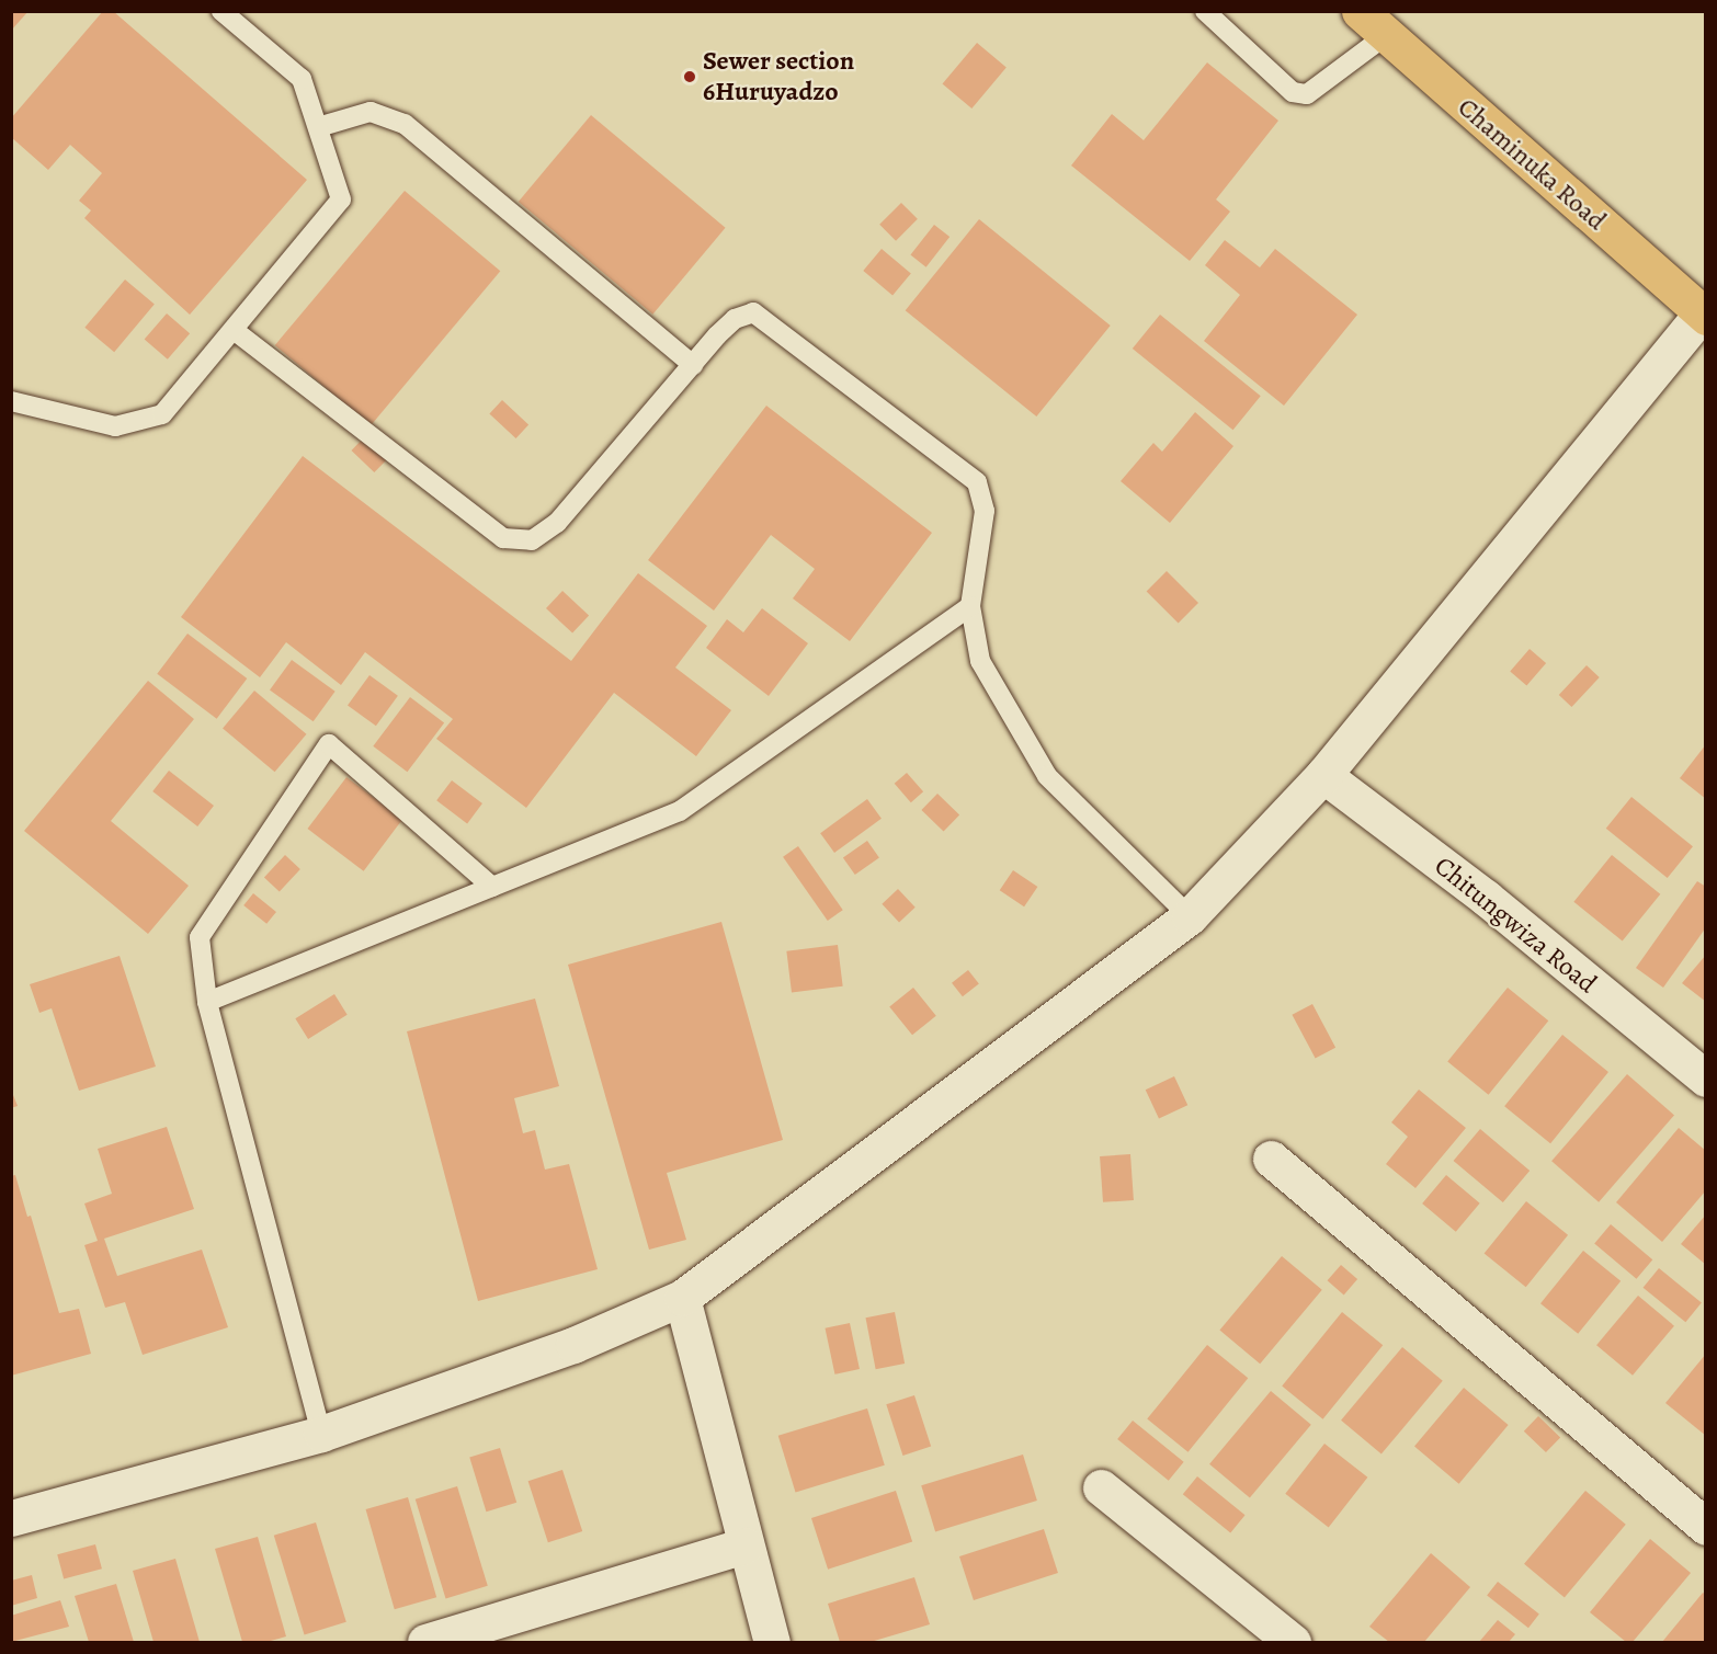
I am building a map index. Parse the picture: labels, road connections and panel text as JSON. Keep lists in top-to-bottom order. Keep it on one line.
{"streets":{"main road":["Chaminuka Road"],"street":["Chitungwiza Road"]},"places":["Sewer section 6Huruyadzo"]}
